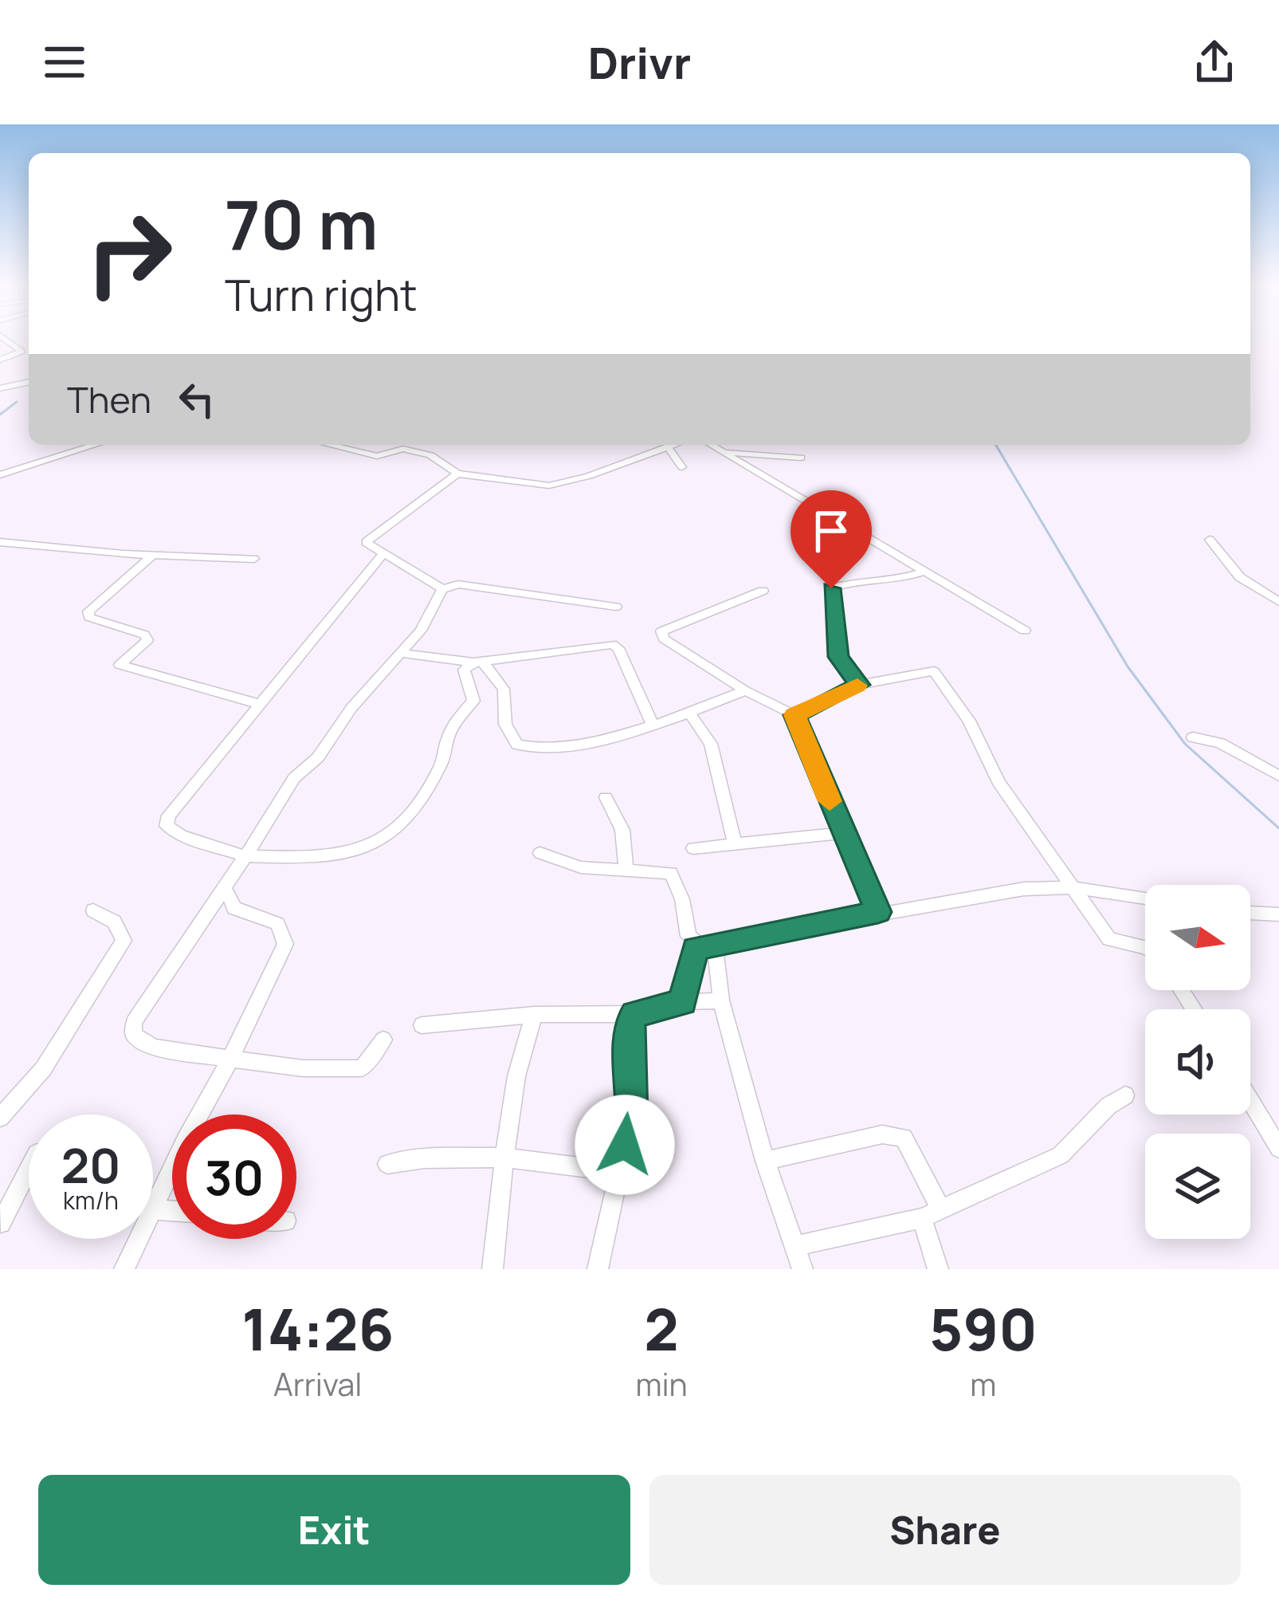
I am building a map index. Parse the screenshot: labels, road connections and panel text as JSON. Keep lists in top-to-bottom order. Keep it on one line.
{"north":"right","page":{"header":"Drivr","turn":["70 m","Turn right"],"then":"Then","speed":"20 km/h","limit":"30","eta":["14:26","Arrival","2","min","590","m"],"buttons":["Exit","Share"]}}
